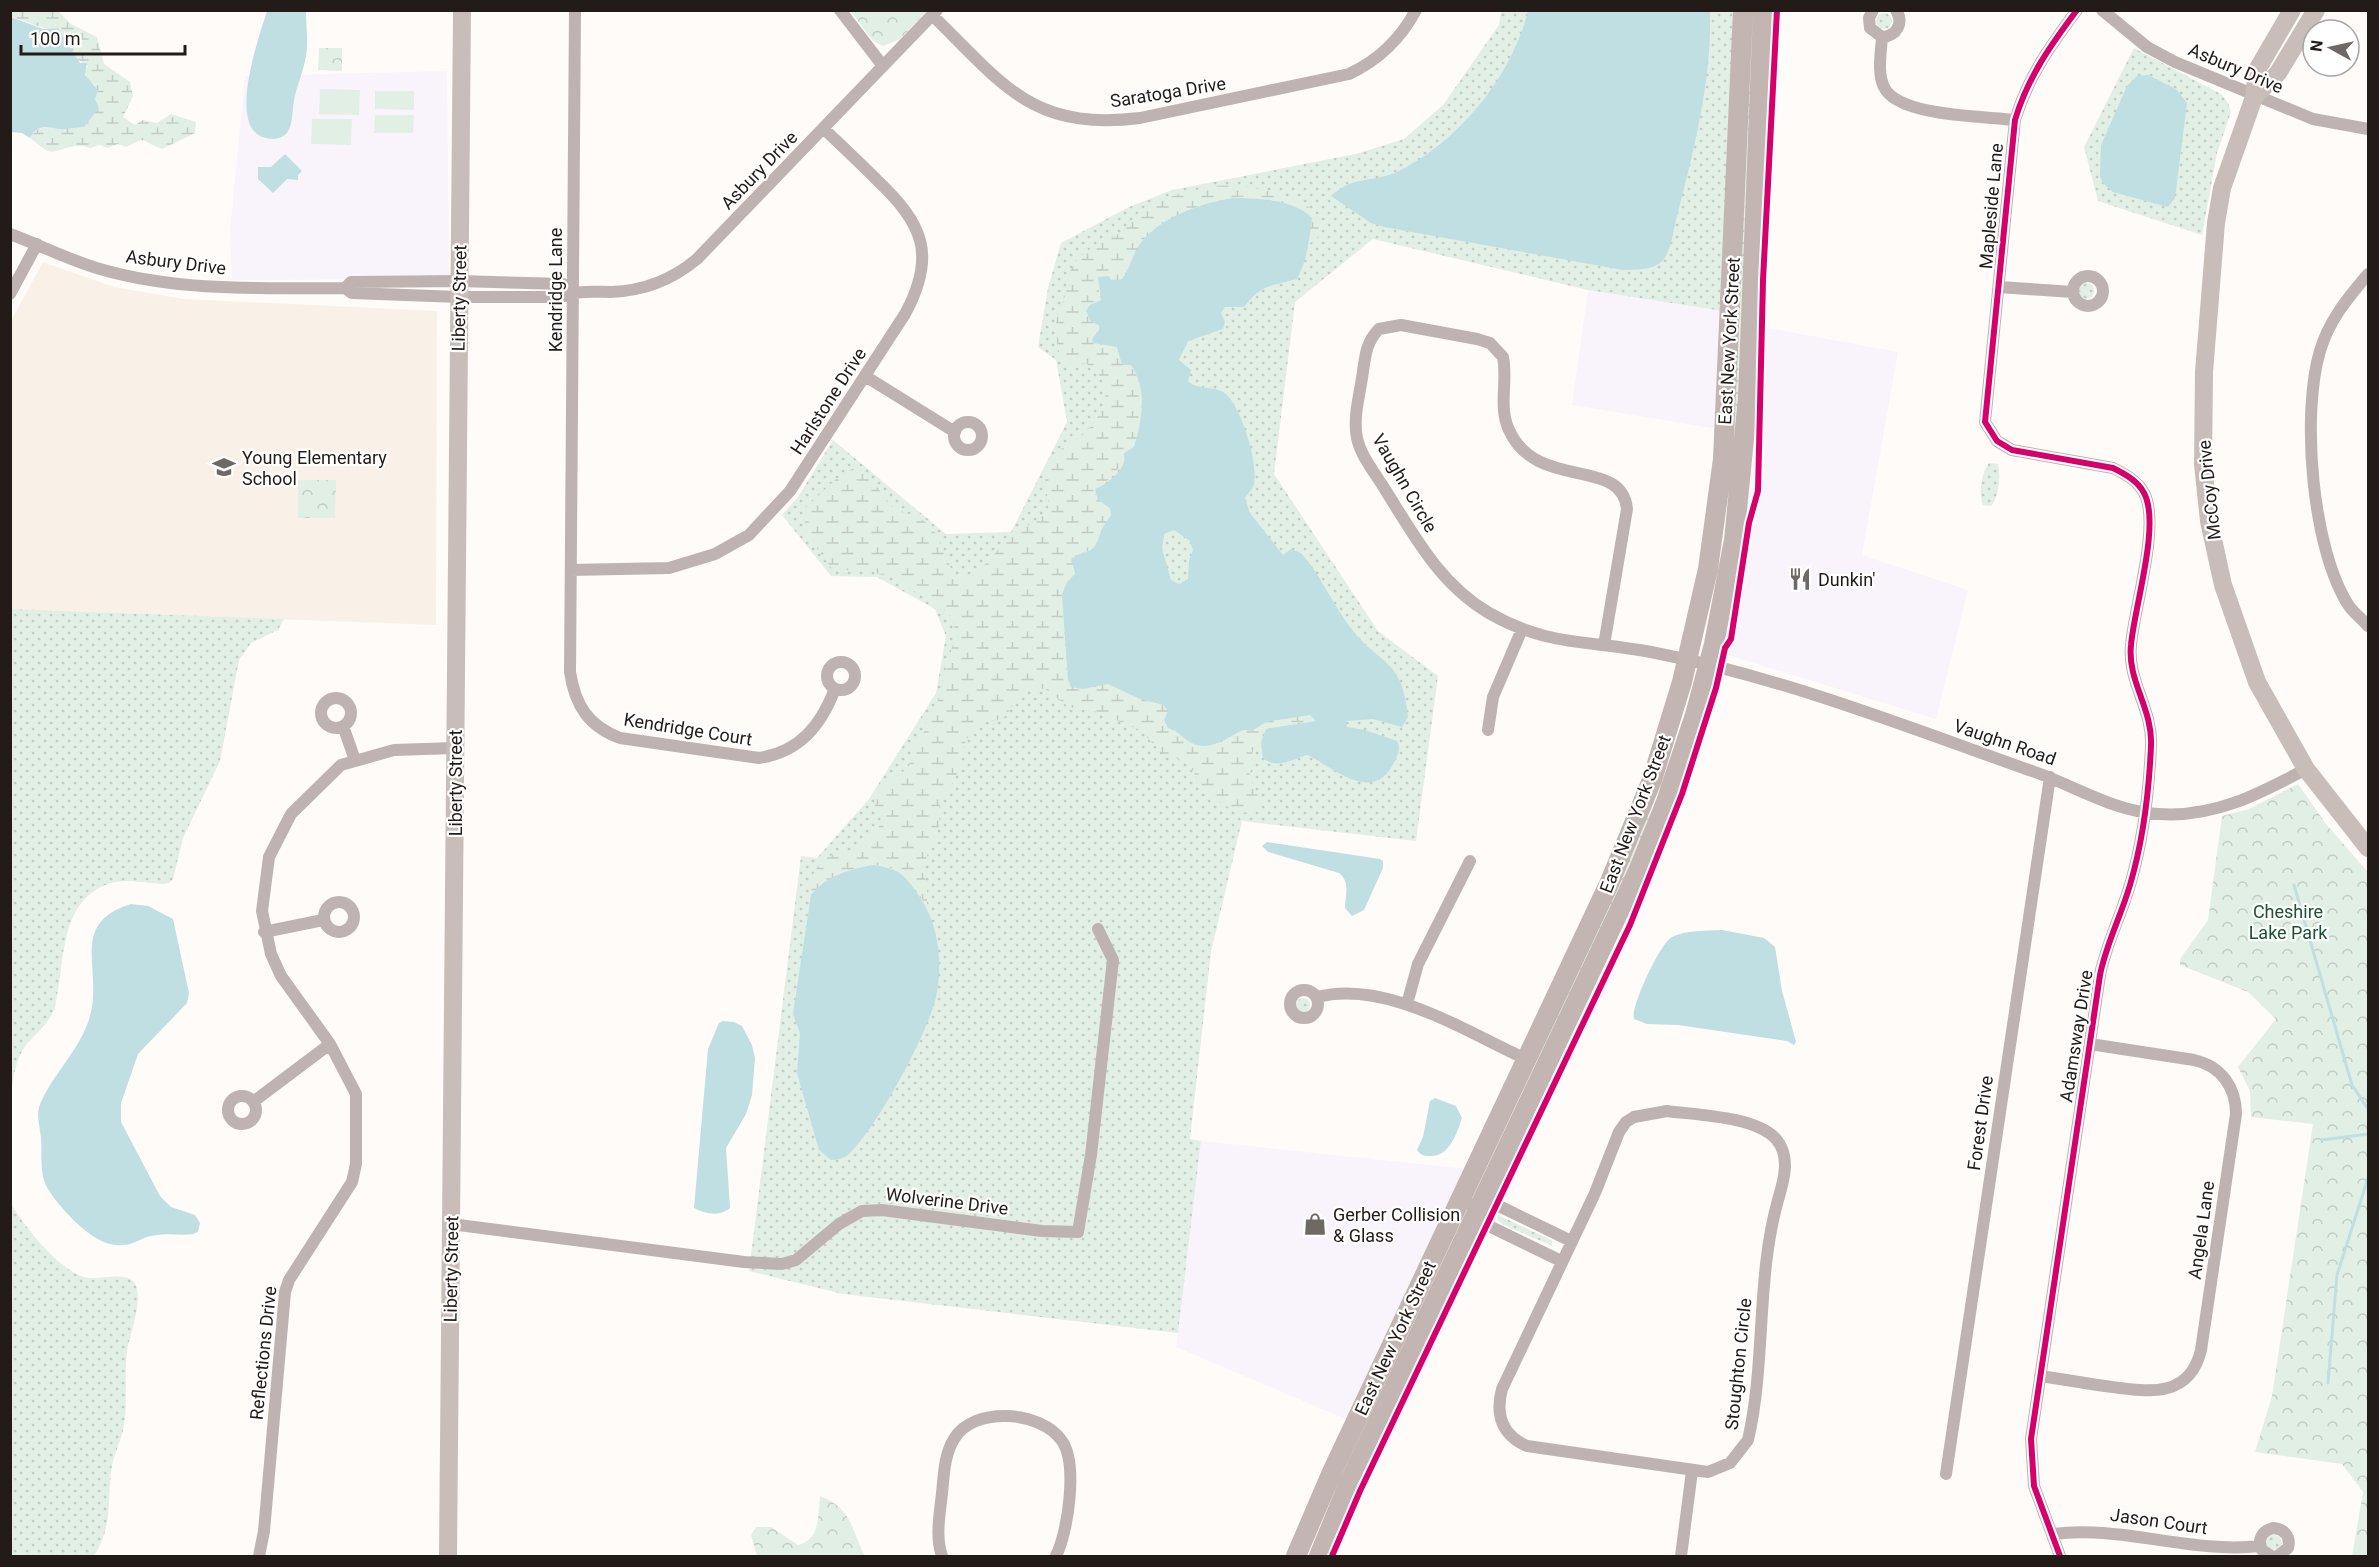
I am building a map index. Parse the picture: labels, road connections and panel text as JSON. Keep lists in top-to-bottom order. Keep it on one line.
{"streets":{"main road":["East New York Street"],"street":["Asbury Drive","Saratoga Drive","Mapleside Lane","Kendridge Lane","Liberty Street","Harlstone Drive","Vaughn Circle","McCoy Drive","Kendridge Court","Vaughn Road","Adamsway Drive","Forest Drive","Wolverine Drive","Angela Lane","Reflections Drive","Stoughton Circle","Jason Court"]},"crossings":[["Asbury Drive","Saratoga Drive"],["Asbury Drive","Kendridge Lane"],["Asbury Drive","Liberty Street"],["Asbury Drive","Harlstone Drive"],["Asbury Drive","McCoy Drive"],["Mapleside Lane","Adamsway Drive"],["Kendridge Lane","Harlstone Drive"],["Kendridge Lane","Kendridge Court"],["Liberty Street","Wolverine Drive"],["Liberty Street","Reflections Drive"],["East New York Street","Vaughn Circle"],["East New York Street","Vaughn Road"],["Harlstone Drive","Kendridge Court"],["Vaughn Circle","Vaughn Road"],["McCoy Drive","Vaughn Road"],["Vaughn Road","Adamsway Drive"],["Vaughn Road","Forest Drive"],["Adamsway Drive","Angela Lane"],["Adamsway Drive","Jason Court"]],"parks":["Cheshire Lake Park"],"places":{"school or university":["Young Elementary School"],"restaurant":["Dunkin'"],"shop":["Gerber Collision & Glass"]},"scale_bar":"100 m","north":"left"}
